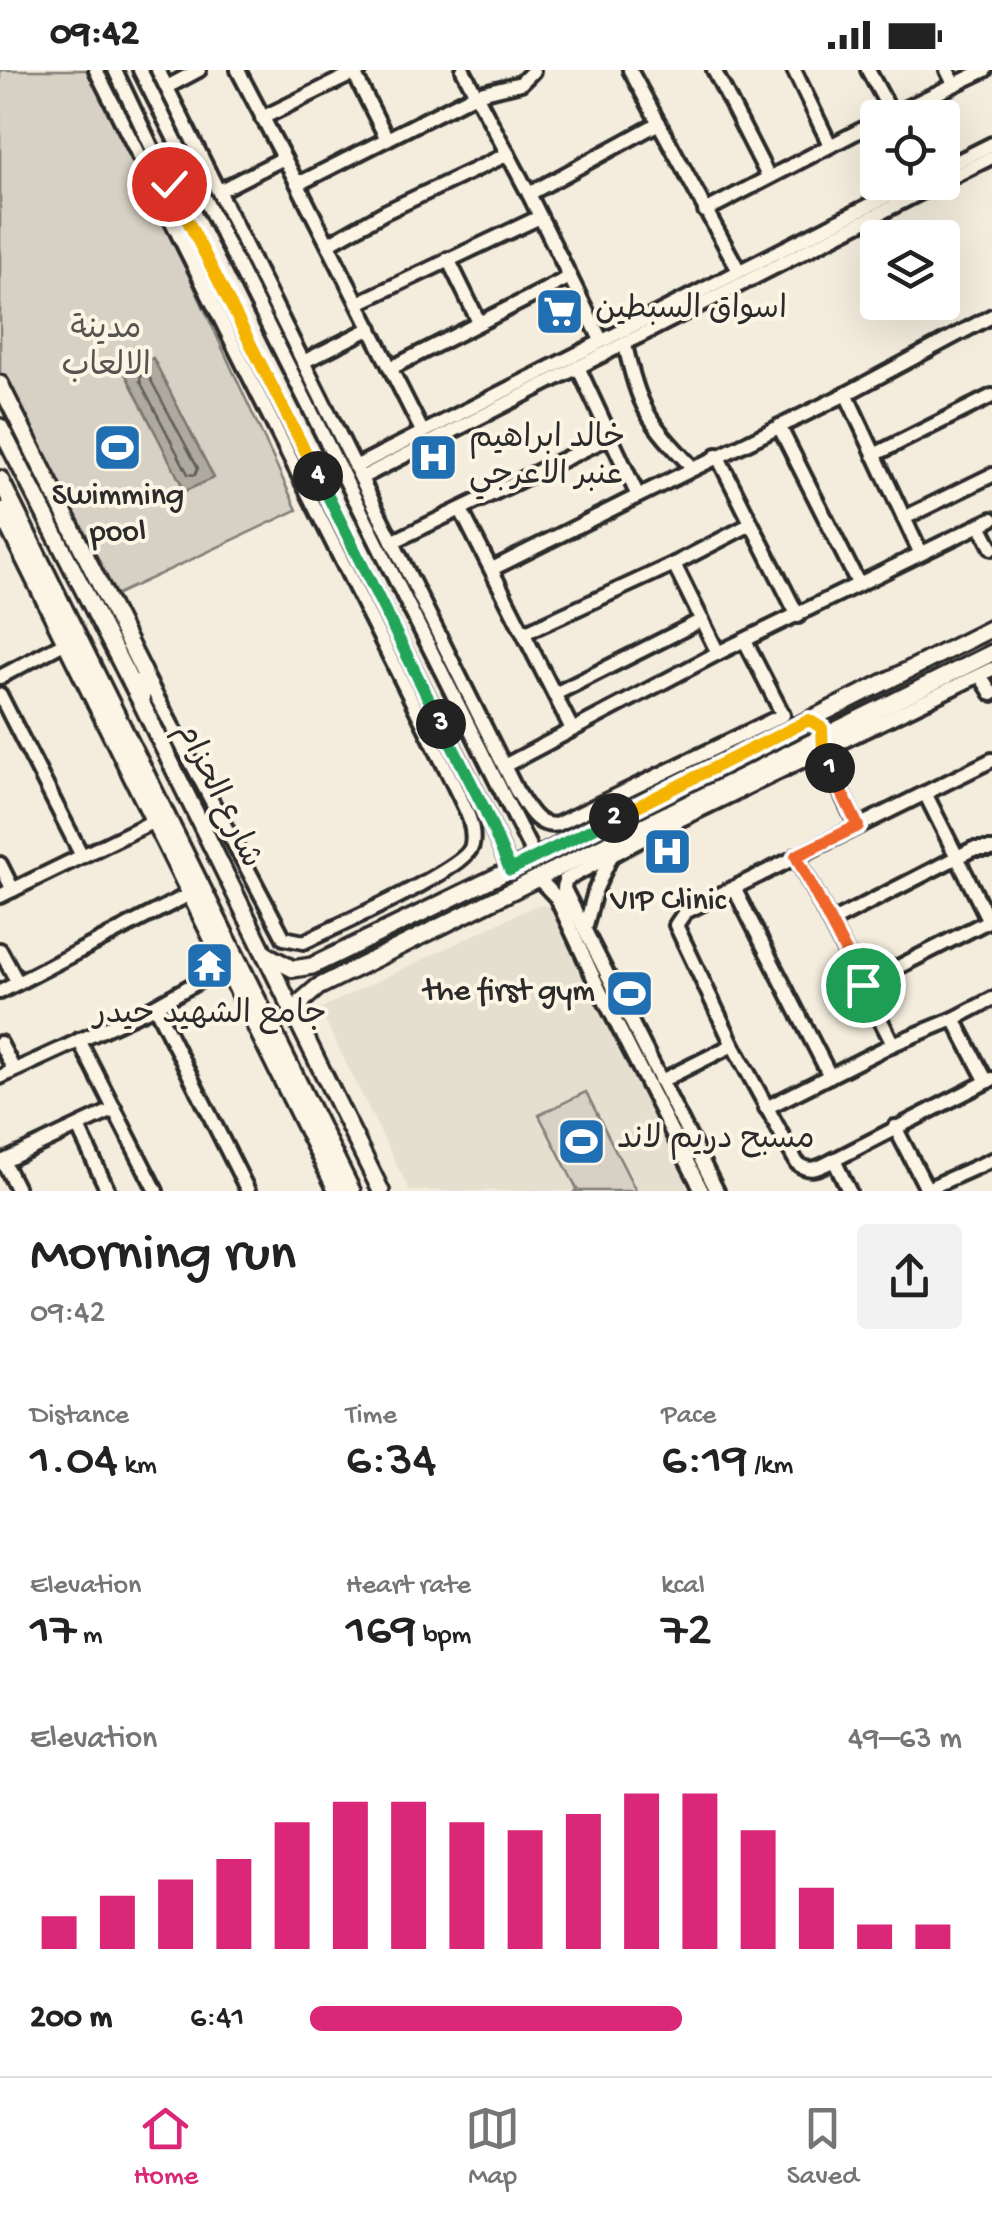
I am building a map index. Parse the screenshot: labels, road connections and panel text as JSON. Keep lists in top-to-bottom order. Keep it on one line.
{"streets":{"main road":["شارع الحزام"]},"parks":["مدينة الالعاب"],"places":{"supermarket":["اسواق السبطين"],"sports":["Swimming pool","the first gym","مسبح دريم لاند"],"hospital":["خالد ابراهيم عنبر الاعرجي","VIP Clinic"],"temple":["جامع الشهيد حيدر"]},"page":{"status":"09:42","pins":["4","3","1","2"],"heading":["Morning run","09:42"],"stats":[["Distance","1.04 km"],["Time","6:34"],["Pace","6:19 /km"],["Elevation","17 m"],["Heart rate","169 bpm"],["kcal","72"]],"chart":["Elevation","49–63 m"],"list":[{"name":"200 m","note":"6:41"}],"tabs":["Home","Map","Saved"]}}
